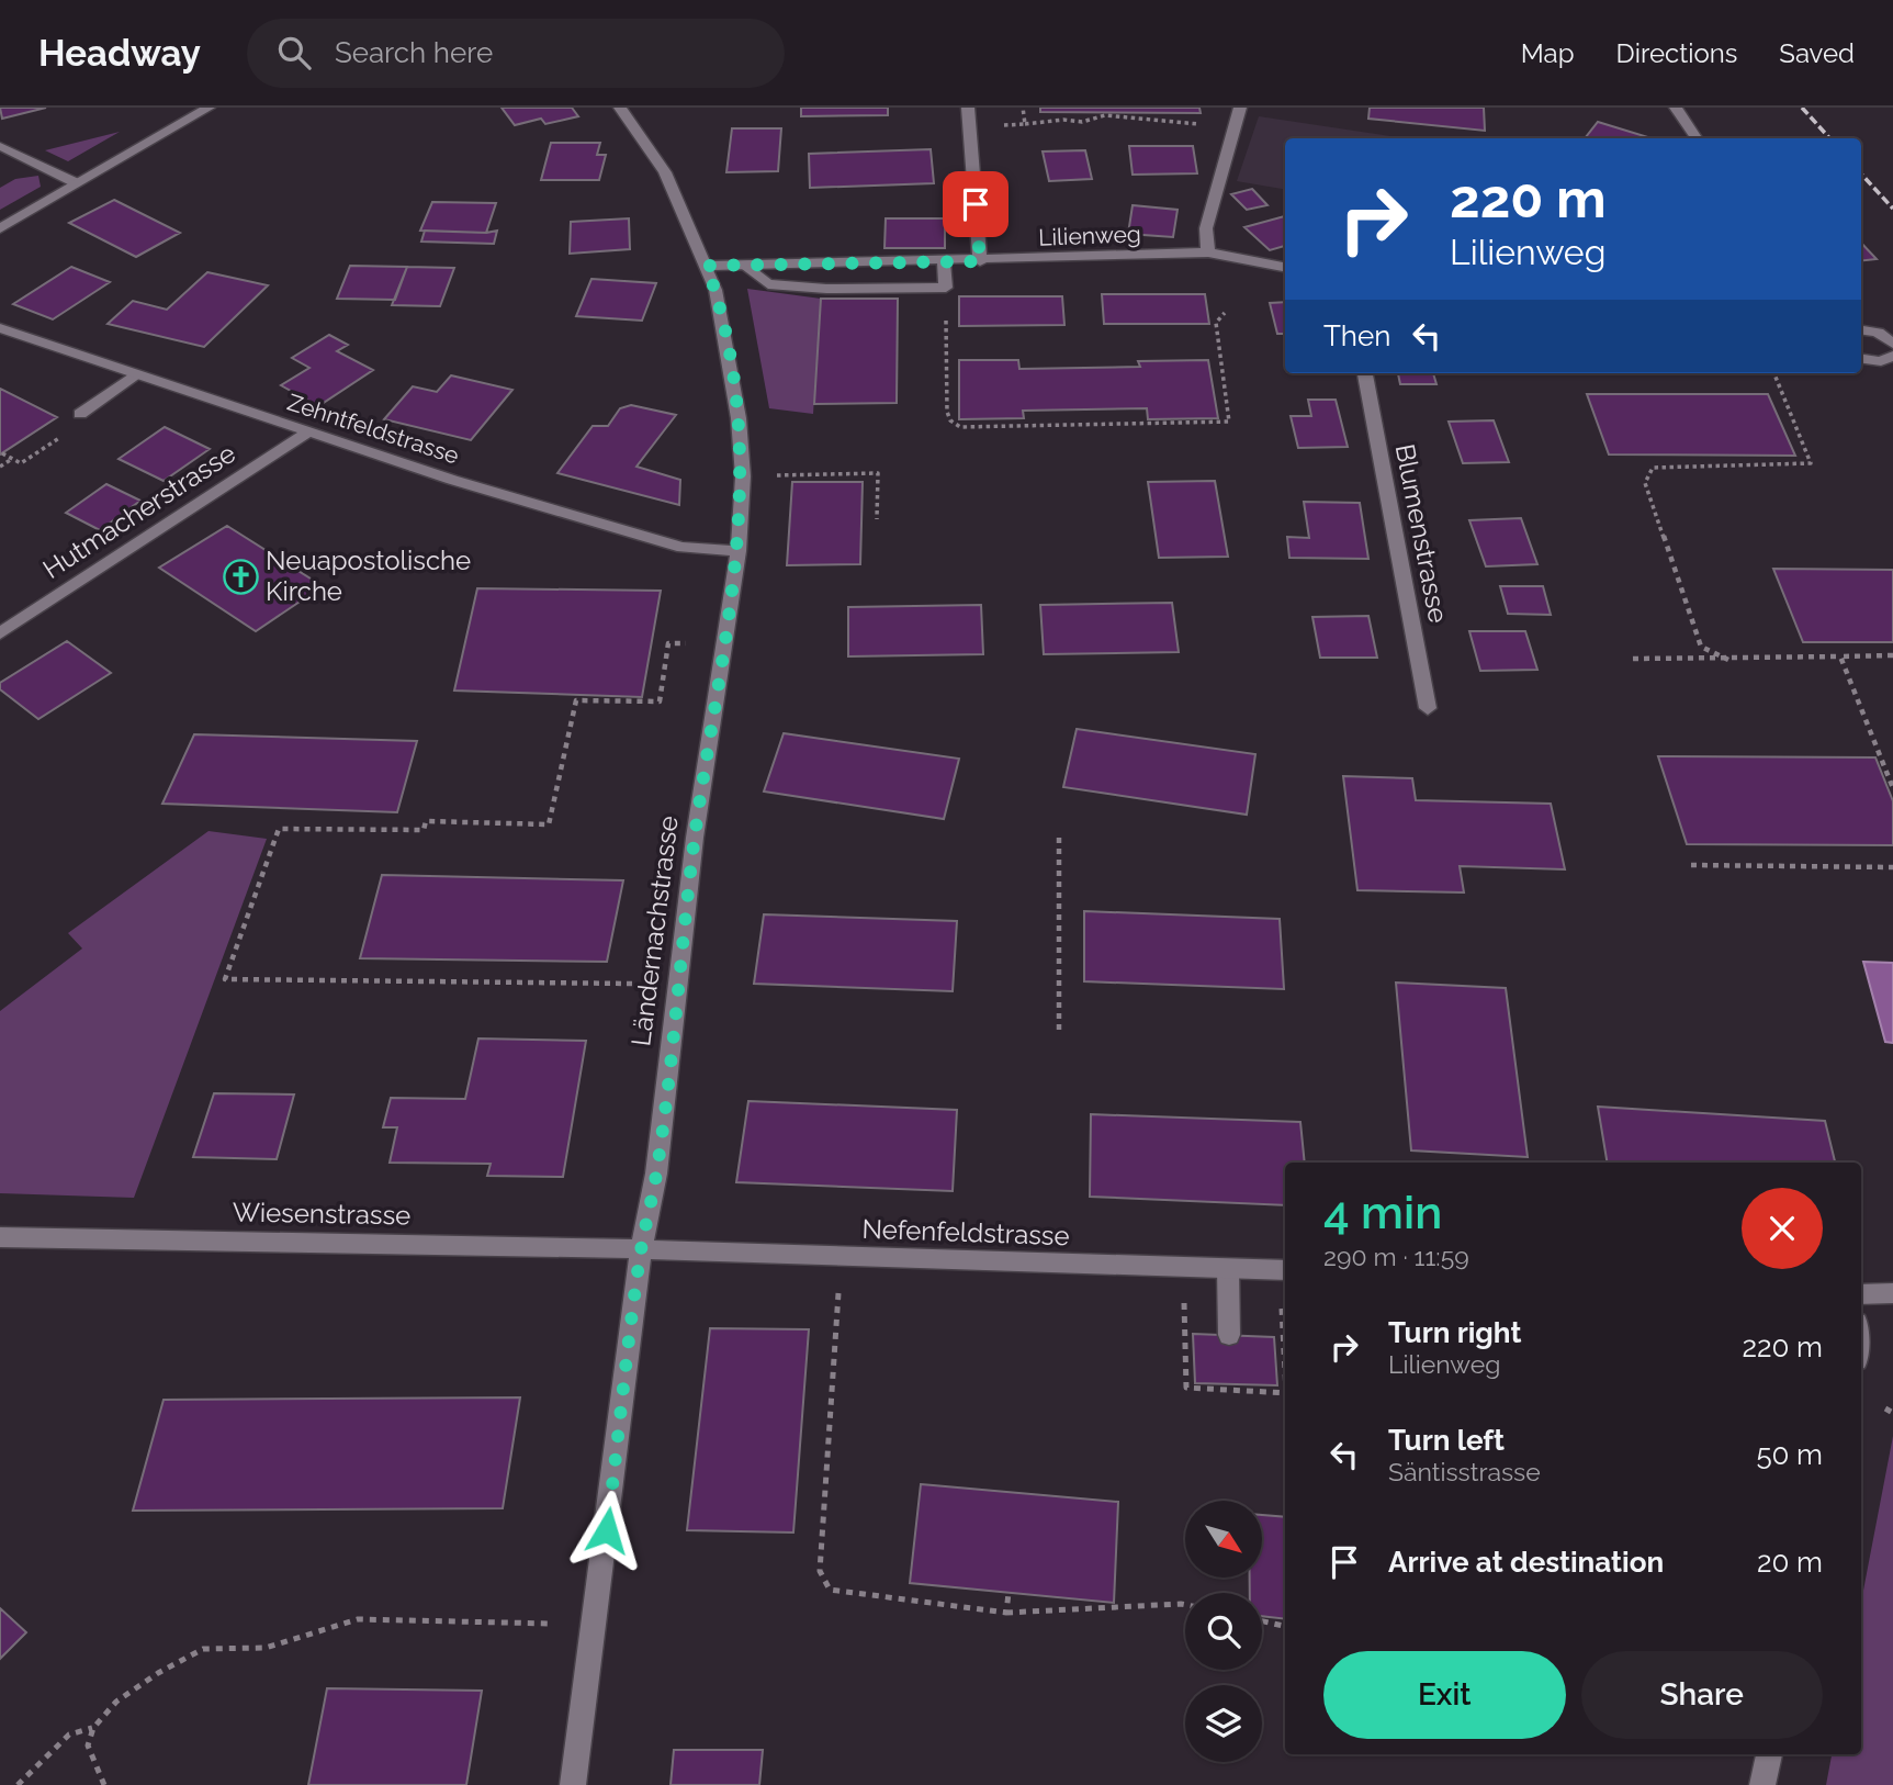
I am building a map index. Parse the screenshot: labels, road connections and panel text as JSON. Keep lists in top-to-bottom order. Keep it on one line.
{"streets":{"street":["Lilienweg","Zehntfeldstrasse","Hutmacherstrasse","Blumenstrasse","Ländernachstrasse","Wiesenstrasse","Nefenfeldstrasse"]},"crossings":[["Lilienweg","Ländernachstrasse"],["Zehntfeldstrasse","Hutmacherstrasse"],["Zehntfeldstrasse","Ländernachstrasse"],["Ländernachstrasse","Wiesenstrasse"],["Ländernachstrasse","Nefenfeldstrasse"],["Wiesenstrasse","Nefenfeldstrasse"]],"places":{"church":["Neuapostolische Kirche"]},"north":"bottom right","page":{"header":"Headway","search":"Search here","nav":["Map","Directions","Saved"],"turn":["220 m","Lilienweg"],"then":"Then","heading":["4 min","290 m · 11:59"],"list":[{"name":"Turn right","note":"Lilienweg","value":"220 m"},{"name":"Turn left","note":"Säntisstrasse","value":"50 m"},{"name":"Arrive at destination","value":"20 m"}],"buttons":["Exit","Share"]}}
